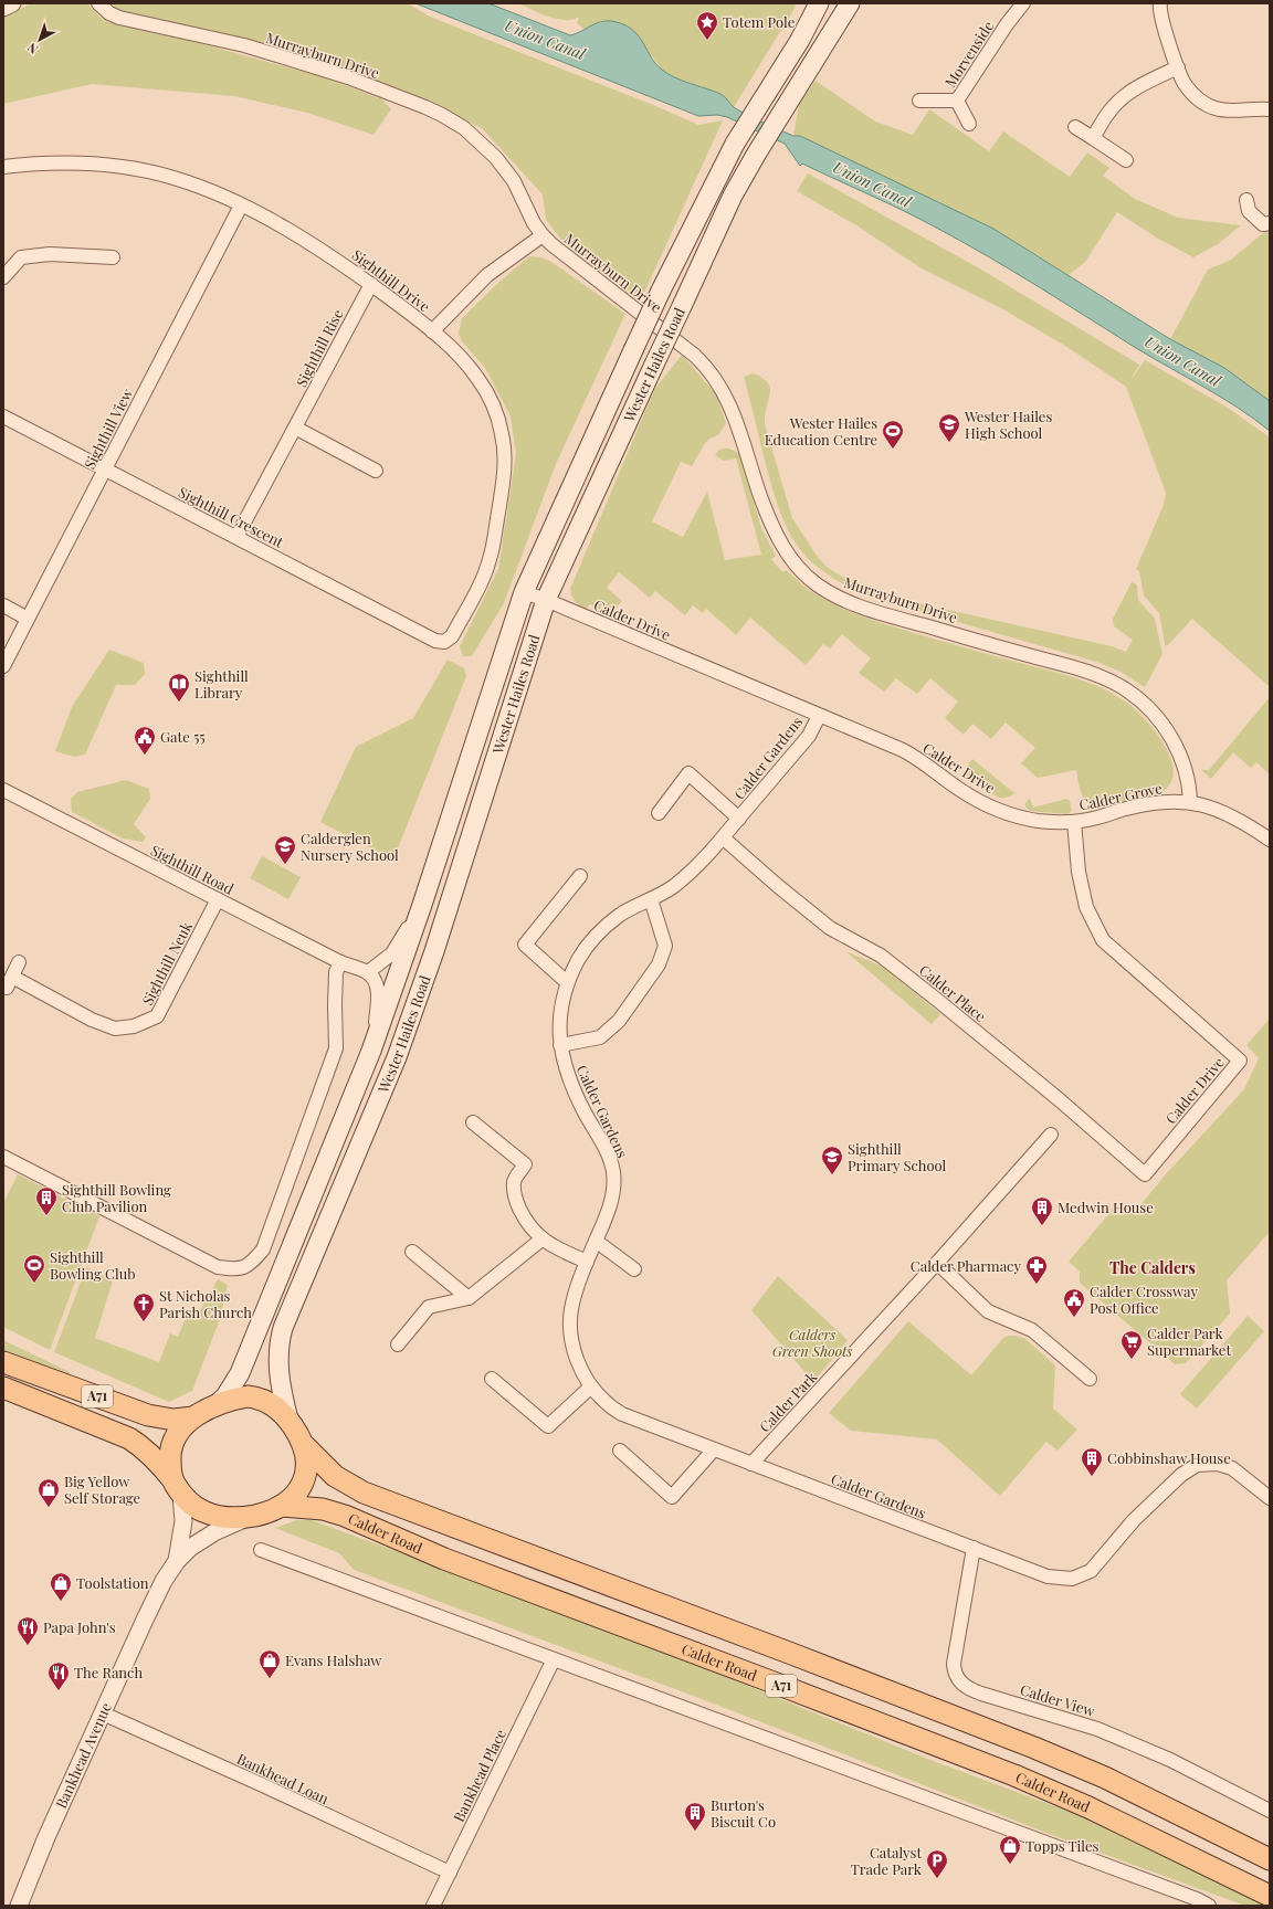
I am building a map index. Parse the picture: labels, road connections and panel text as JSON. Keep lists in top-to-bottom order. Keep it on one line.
{"streets":{"main road":["Wester Hailes Road","A71","Calder Road"],"street":["Morvenside","Murrayburn Drive","Sighthill Drive","Sighthill Rise","Sighthill View","Sighthill Crescent","Calder Drive","Calder Gardens","Calder Grove","Sighthill Road","Sighthill Neuk","Calder Place","Calder Park","Calder View","Bankhead Avenue","Bankhead Place","Bankhead Loan"]},"crossings":[["Murrayburn Drive","Calder Grove"],["Sighthill Drive","Sighthill Rise"],["Sighthill Drive","Sighthill View"],["Sighthill Drive","Sighthill Crescent"],["Sighthill Rise","Sighthill Crescent"],["Wester Hailes Road","Calder Drive"],["Wester Hailes Road","A71"],["Wester Hailes Road","Calder Road"],["Wester Hailes Road","Bankhead Avenue"],["Sighthill View","Sighthill Crescent"],["Calder Drive","Calder Gardens"],["Calder Drive","Calder Grove"],["Calder Drive","Calder Place"],["Calder Gardens","Calder Place"],["Calder Gardens","Calder Park"],["Calder Gardens","Calder View"],["Sighthill Road","Sighthill Neuk"],["A71","Calder Road"],["A71","Bankhead Avenue"],["Calder Road","Bankhead Avenue"],["Bankhead Avenue","Bankhead Loan"],["Bankhead Place","Bankhead Loan"]],"districts":["The Calders"],"water":["Union Canal"],"parks":["Calders Green Shoots"],"places":{"place":["Totem Pole"],"school or university":["Wester Hailes High School","Calderglen Nursery School","Sighthill Primary School"],"sports":["Wester Hailes Education Centre","Sighthill Bowling Club"],"library":["Sighthill Library"],"public building":["Gate 55","Calder Crossway Post Office"],"building":["Sighthill Bowling Club Pavilion","Medwin House","Cobbinshaw House","Burton's Biscuit Co"],"pharmacy":["Calder Pharmacy"],"church":["St Nicholas Parish Church"],"supermarket":["Calder Park Supermarket"],"shop":["Big Yellow Self Storage","Toolstation","Evans Halshaw","Topps Tiles"],"restaurant":["Papa John's","The Ranch"],"parking":["Catalyst Trade Park"]},"north":"bottom left"}
